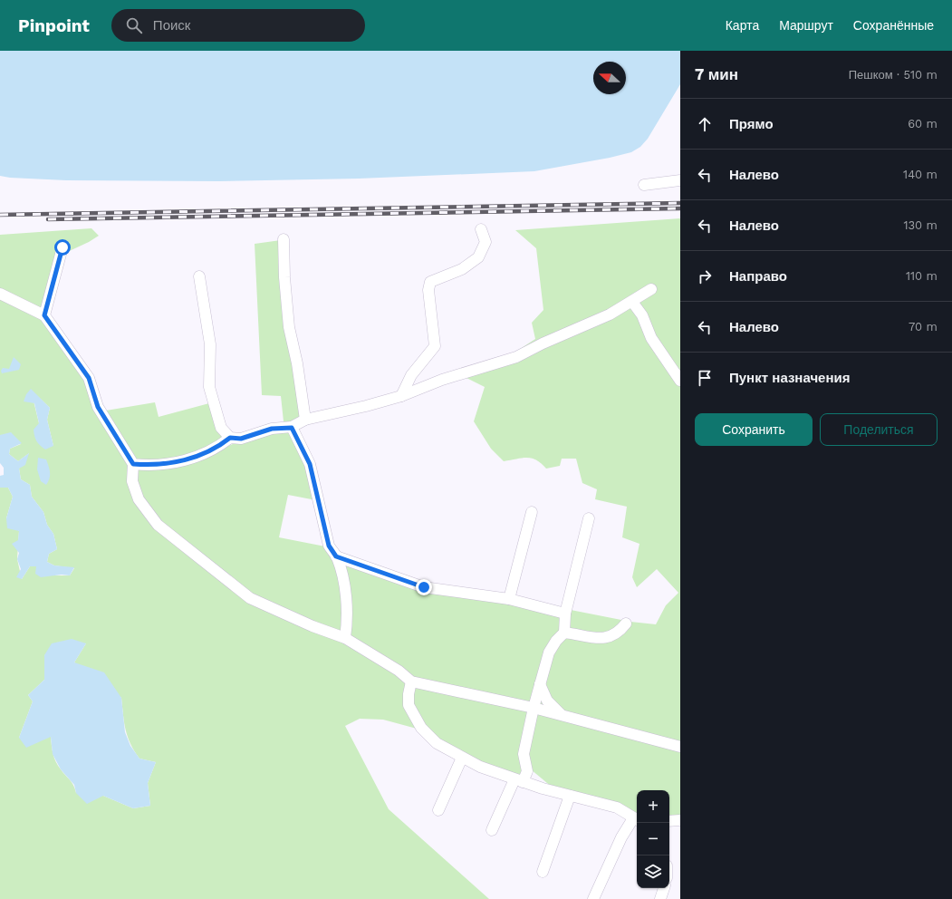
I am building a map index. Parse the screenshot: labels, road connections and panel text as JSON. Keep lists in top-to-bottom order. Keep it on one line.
{"north":"left","page":{"header":"Pinpoint","search":"Поиск","nav":["Карта","Маршрут","Сохранённые"],"heading":["7 мин","Пешком · 510 m"],"list":[["Прямо","60 m"],["Налево","140 m"],["Налево","130 m"],["Направо","110 m"],["Налево","70 m"],"Пункт назначения"],"buttons":["Сохранить","Поделиться"],"map_buttons":["+","−"]}}
